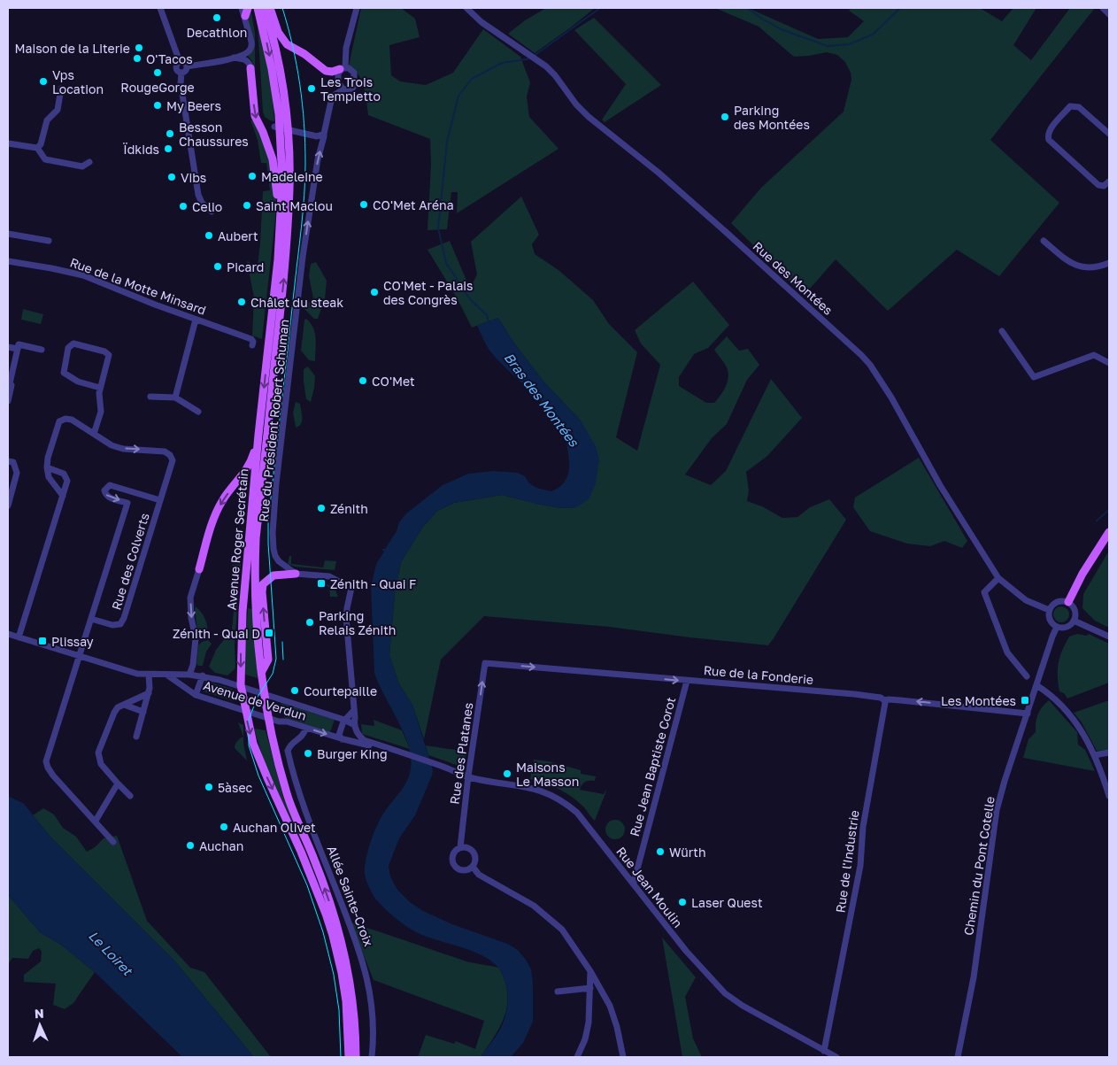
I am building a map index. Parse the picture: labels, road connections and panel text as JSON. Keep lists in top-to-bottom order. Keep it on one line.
{"streets":{"main road":["Avenue Roger Secrétain"],"street":["Rue des Montées","Rue de la Motte Minsard","Rue du Président Robert Schuman","Rue des Colverts","Rue de la Fonderie","Avenue de Verdun","Rue des Platanes","Rue Jean Baptiste Corot","Rue de l'Industrie","Chemin du Pont Cotelle","Rue Jean Moulin","Allée Sainte-Croix"]},"crossings":[["Rue des Montées","Chemin du Pont Cotelle"],["Avenue Roger Secrétain","Avenue de Verdun"],["Rue des Colverts","Avenue de Verdun"],["Rue de la Fonderie","Rue des Platanes"],["Rue de la Fonderie","Rue Jean Baptiste Corot"],["Rue de la Fonderie","Rue de l'Industrie"],["Rue de la Fonderie","Chemin du Pont Cotelle"],["Avenue de Verdun","Rue Jean Moulin"],["Avenue de Verdun","Allée Sainte-Croix"],["Rue des Platanes","Rue Jean Moulin"],["Rue Jean Baptiste Corot","Rue Jean Moulin"],["Rue de l'Industrie","Rue Jean Moulin"]],"one_way":["Rue du Président Robert Schuman"],"water":["Bras des Montées","Le Loiret"],"places":{"other":["Decathlon","Maison de la Literie","O'Tacos","RougeGorge","Vps Location","Les Trois Tempietto","My Beers","Parking des Montées","Besson Chaussures","Ïdkids","Madeleine","Vibs","CO'Met Aréna","Saint Maclou","Celio","Aubert","Picard","CO'Met - Palais des Congrès","Châlet du steak","CO'Met","Zénith","Parking Relais Zénith","Courtepaille","Burger King","Maisons Le Masson","5àsec","Auchan Olivet","Auchan","Würth","Laser Quest"],"transit":["Zénith - Quai F","Zénith - Quai D","Plissay","Les Montées"]},"north":"top"}
